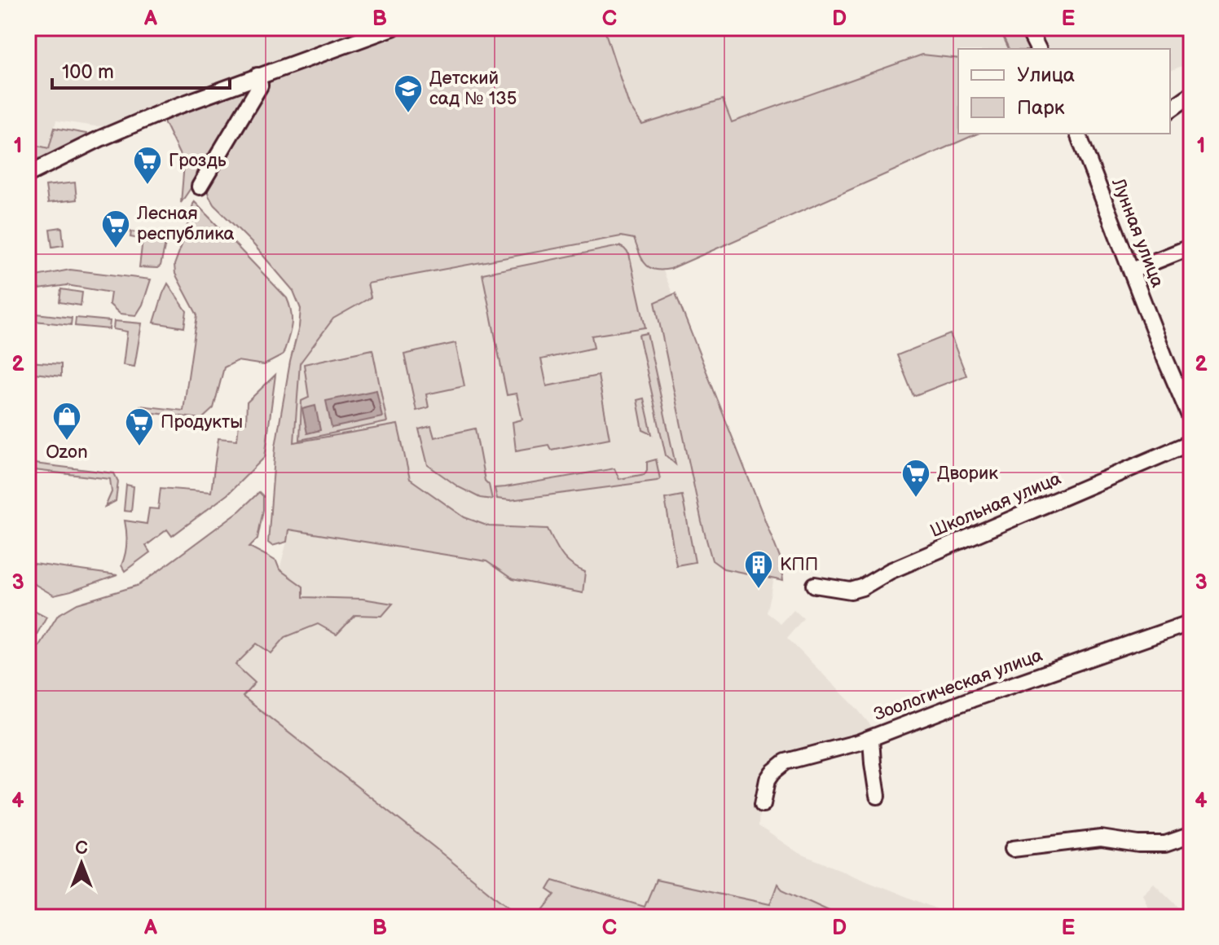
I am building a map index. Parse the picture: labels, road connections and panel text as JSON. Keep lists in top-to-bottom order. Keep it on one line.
{"streets":{"street":["Лунная улица","Школьная улица","Зоологическая улица"]},"places":{"school or university":["Детский сад № 135"],"supermarket":["Гроздь","Лесная республика","Продукты","Дворик"],"shop":["Ozon"],"building":["КПП"]},"legend":["Улица","Парк"],"scale_bar":"100 m","north":"top","grid":{"columns":["A","B","C","D","E"],"rows":["1","2","3","4"]}}
